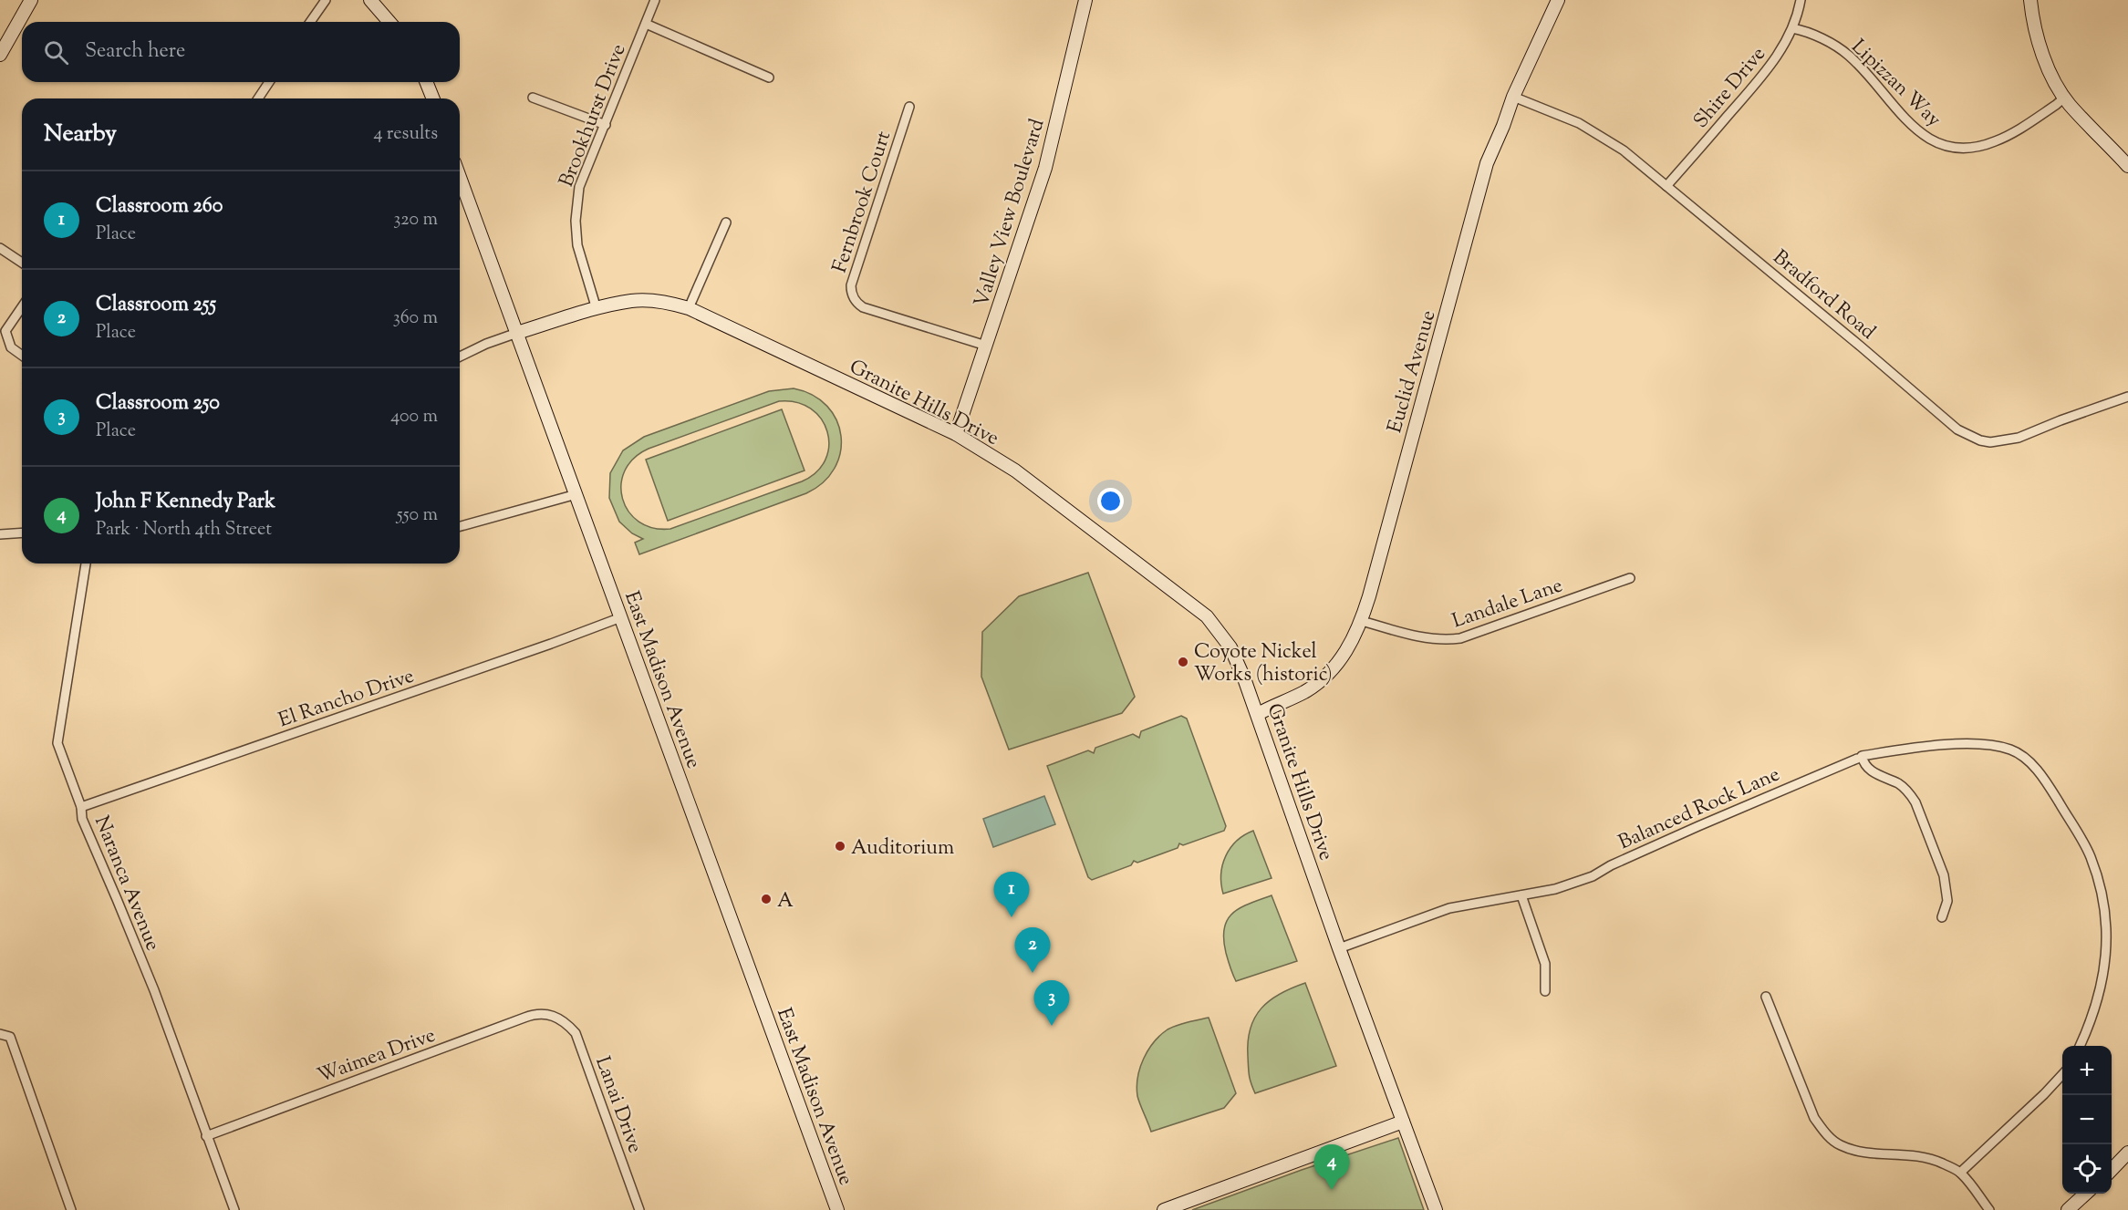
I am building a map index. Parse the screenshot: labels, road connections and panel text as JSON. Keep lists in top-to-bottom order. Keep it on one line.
{"streets":{"street":["Lipizzan Way","Shire Drive","Brookhurst Drive","Fernbrook Court","Valley View Boulevard","Bradford Road","Euclid Avenue","Granite Hills Drive","Landale Lane","East Madison Avenue","El Rancho Drive","Balanced Rock Lane","Naranca Avenue","Waimea Drive","Lanai Drive"]},"crossings":[["Lipizzan Way","Shire Drive"],["Shire Drive","Bradford Road"],["Brookhurst Drive","Granite Hills Drive"],["Fernbrook Court","Valley View Boulevard"],["Valley View Boulevard","Granite Hills Drive"],["Bradford Road","Euclid Avenue"],["Euclid Avenue","Granite Hills Drive"],["Euclid Avenue","Landale Lane"],["Granite Hills Drive","East Madison Avenue"],["Granite Hills Drive","Balanced Rock Lane"],["East Madison Avenue","El Rancho Drive"],["El Rancho Drive","Naranca Avenue"],["Naranca Avenue","Waimea Drive"],["Waimea Drive","Lanai Drive"]],"places":["Coyote Nickel Works (historic)","Auditorium","A"],"page":{"search":"Search here","heading":["Nearby","4 results"],"list":[{"mark":"1","name":"Classroom 260","note":"Place","value":"320 m"},{"mark":"2","name":"Classroom 255","note":"Place","value":"360 m"},{"mark":"3","name":"Classroom 250","note":"Place","value":"400 m"},{"mark":"4","name":"John F Kennedy Park","note":"Park · North 4th Street","value":"550 m"}],"pins":["1","2","3","4"],"map_buttons":["+","−"]}}
